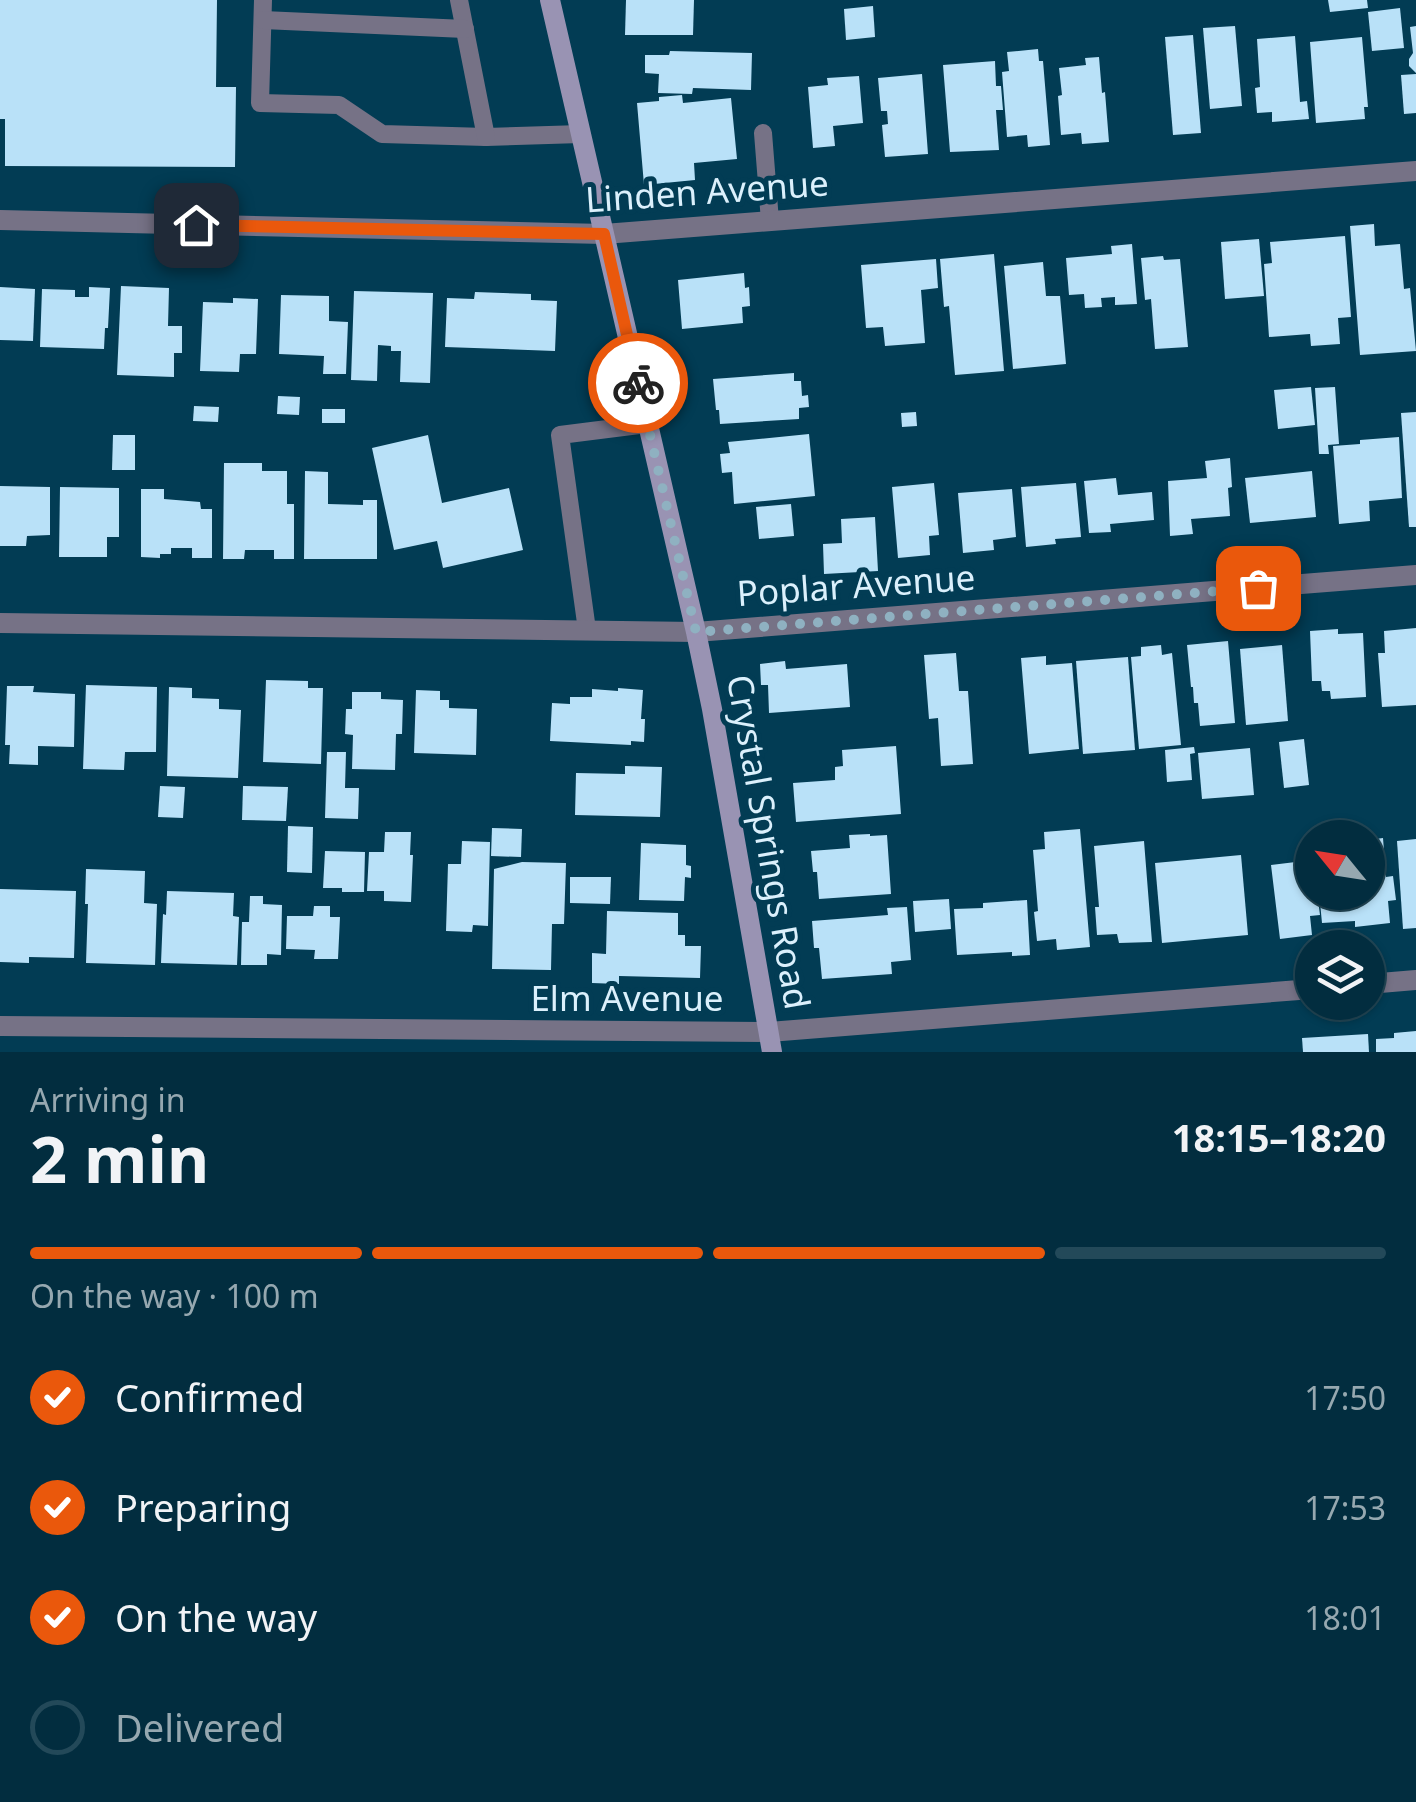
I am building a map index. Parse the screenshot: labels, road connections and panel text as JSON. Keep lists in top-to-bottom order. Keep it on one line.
{"streets":{"main road":["Crystal Springs Road"],"street":["Linden Avenue","Poplar Avenue","Elm Avenue"]},"crossings":[["Linden Avenue","Crystal Springs Road"],["Poplar Avenue","Crystal Springs Road"],["Crystal Springs Road","Elm Avenue"]],"north":"top left","page":{"heading":["2 min","Arriving in","18:15–18:20"],"bar":"On the way · 100 m","list":[["Confirmed","17:50"],["Preparing","17:53"],["On the way","18:01"],"Delivered"]}}
